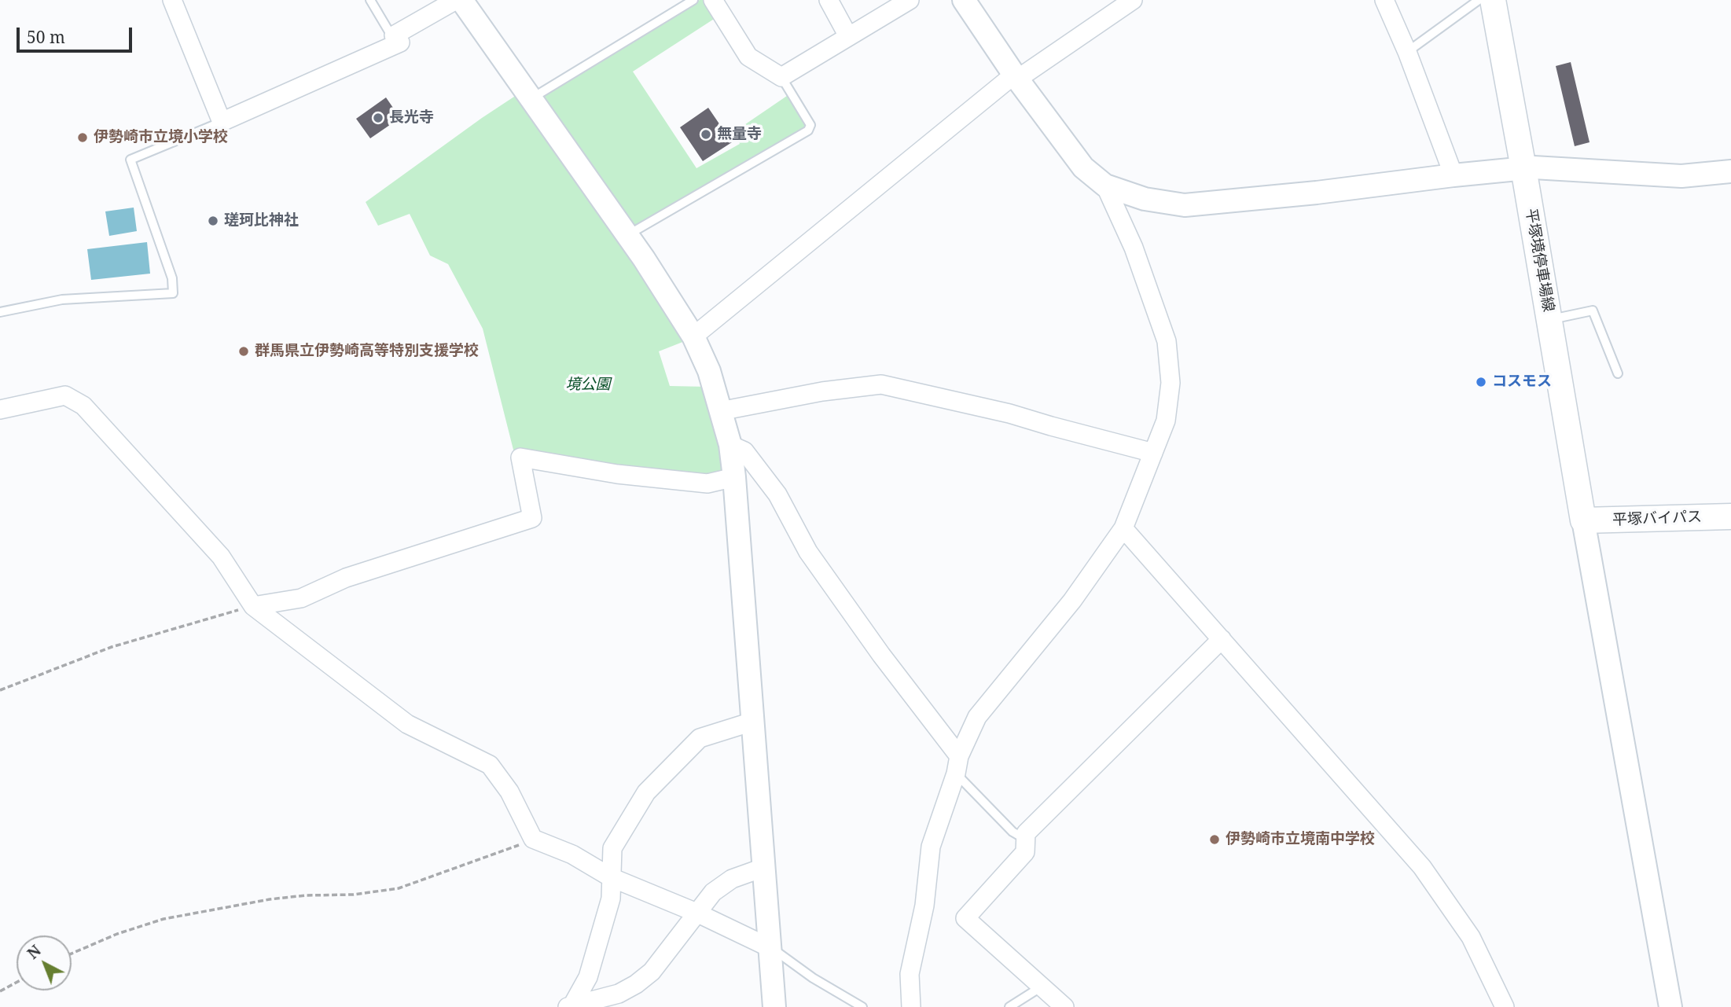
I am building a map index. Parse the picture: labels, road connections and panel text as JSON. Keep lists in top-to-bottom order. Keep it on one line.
{"streets":{"main road":["平塚境停車場線","平塚バイパス"]},"crossings":[["平塚境停車場線","平塚バイパス"]],"parks":["境公園"],"places":["長光寺","無量寺","伊勢崎市立境小学校","瑳珂比神社","群馬県立伊勢崎高等特別支援学校","コスモス","伊勢崎市立境南中学校"],"scale_bar":"50 m","north":"top left"}
